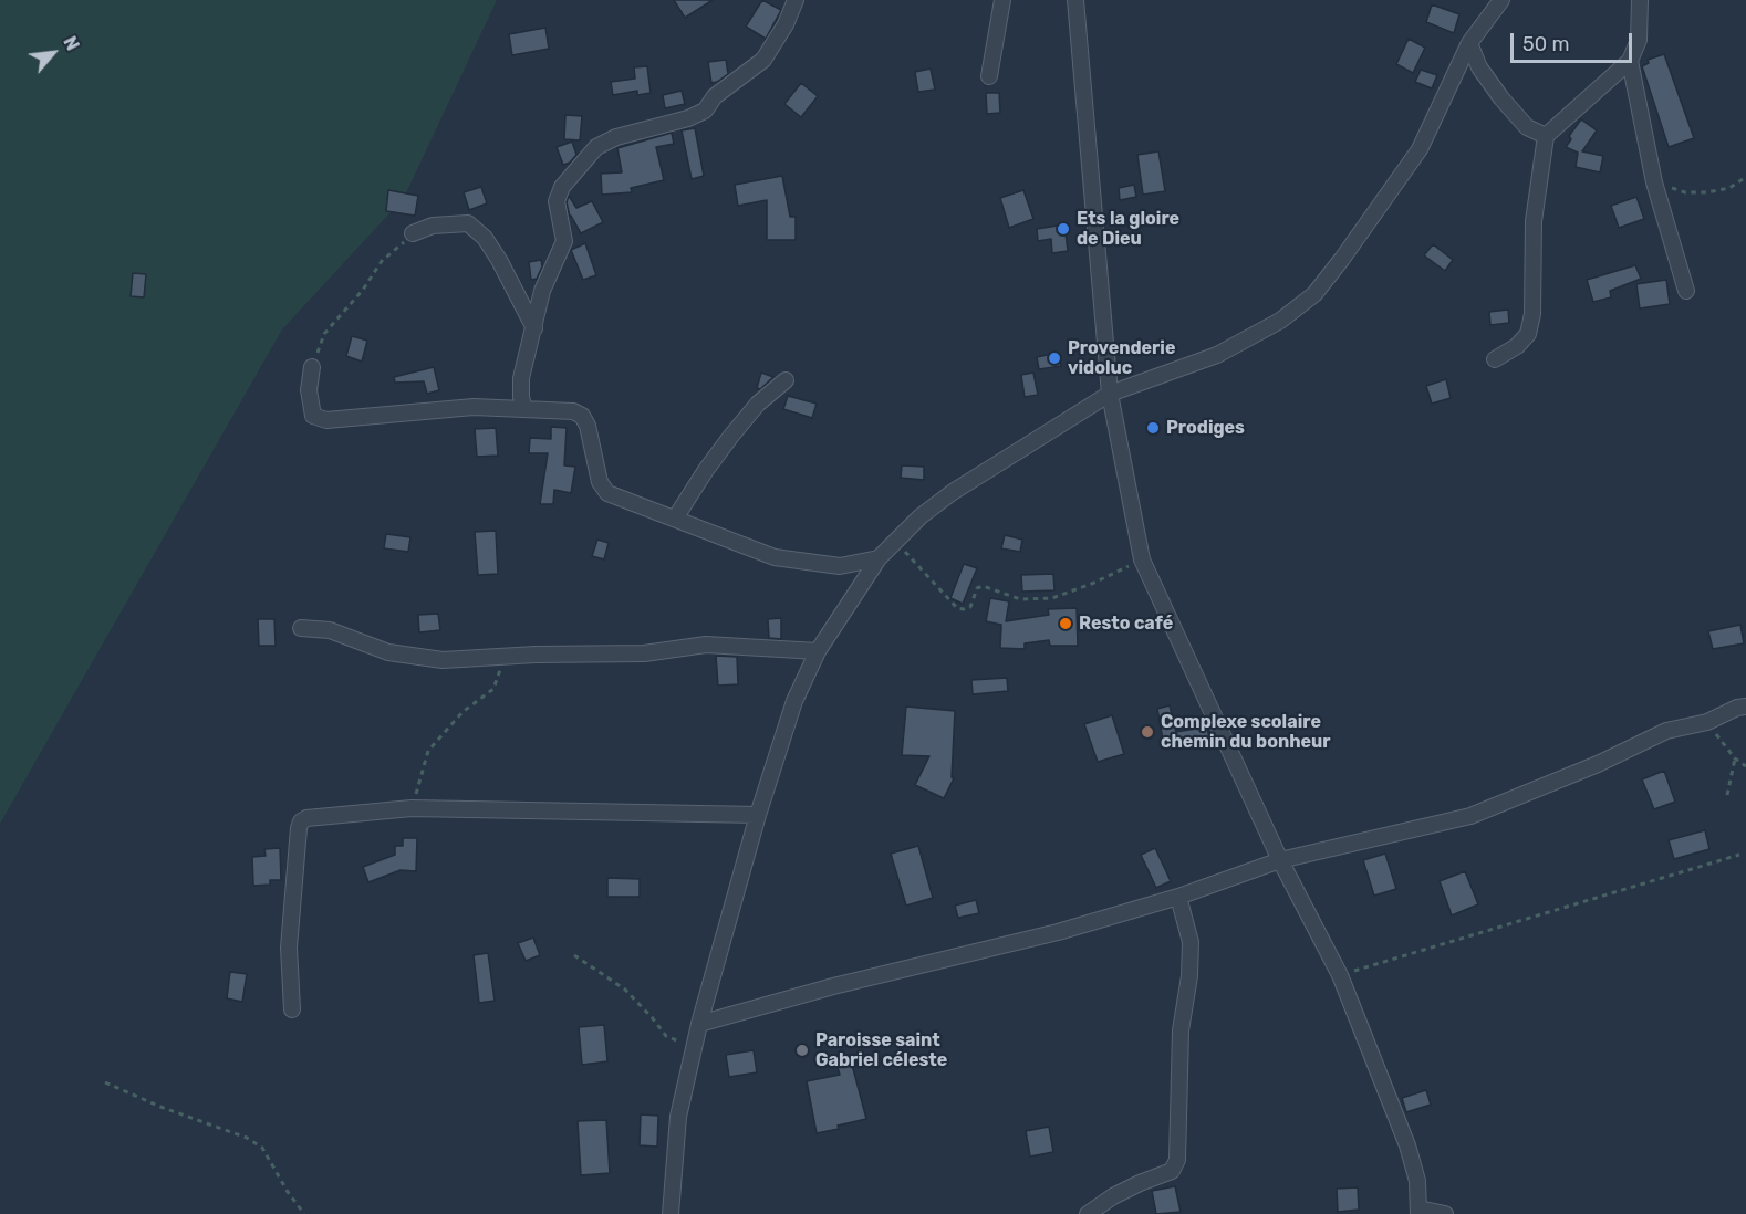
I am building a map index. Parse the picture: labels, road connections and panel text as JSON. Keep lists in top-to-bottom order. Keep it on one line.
{"places":["Ets la gloire de Dieu","Provenderie vidoluc","Prodiges","Resto café","Complexe scolaire chemin du bonheur","Paroisse saint Gabriel céleste"],"scale_bar":"50 m","north":"top right"}
